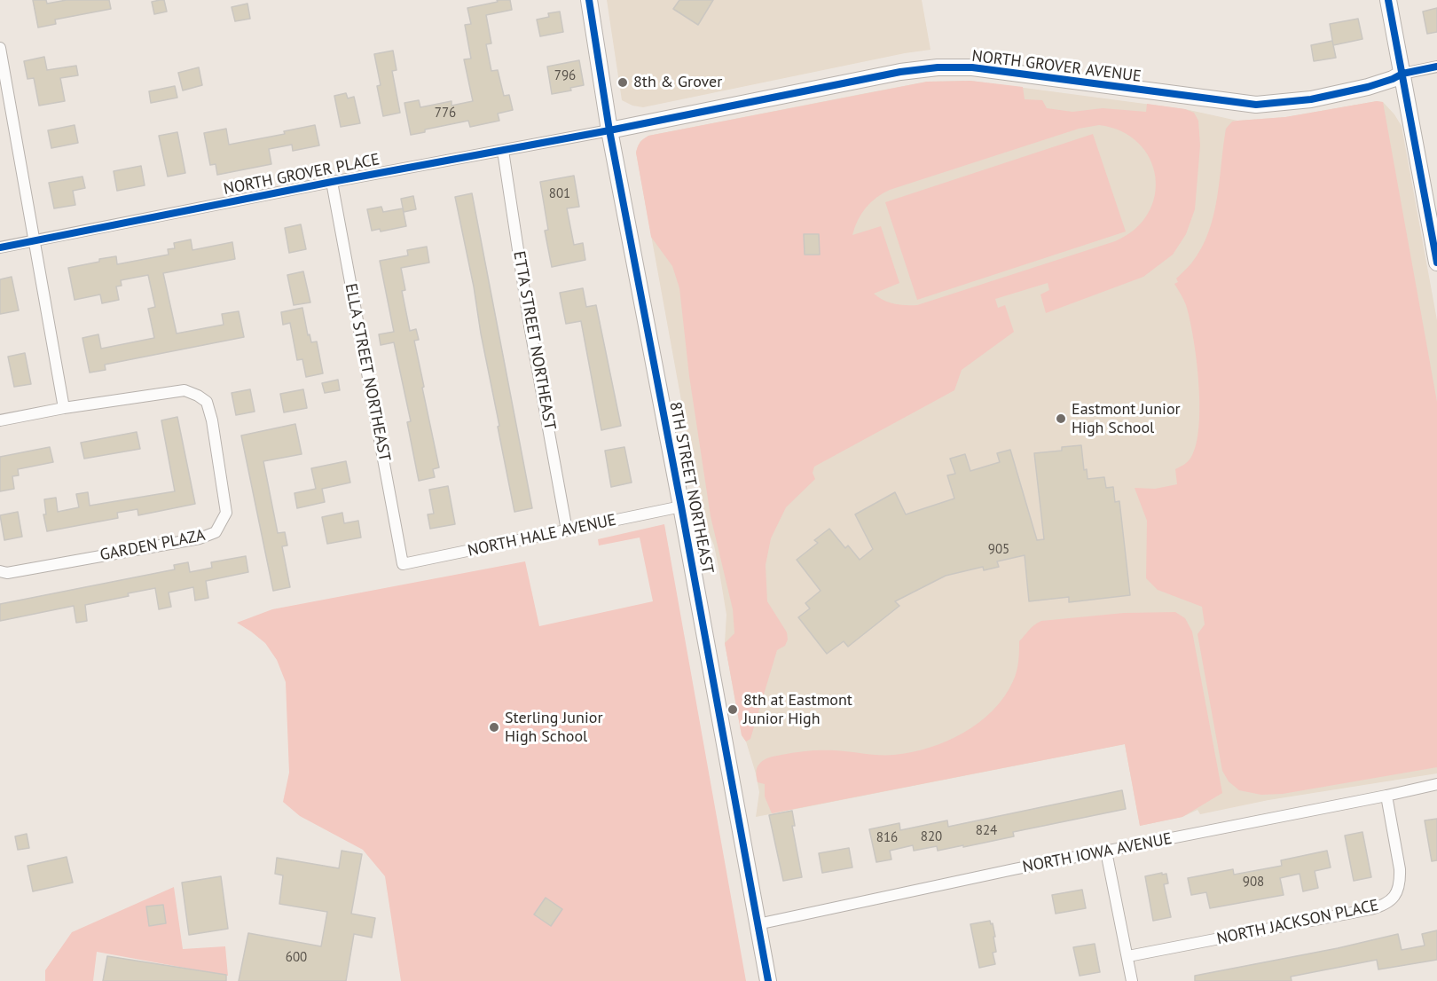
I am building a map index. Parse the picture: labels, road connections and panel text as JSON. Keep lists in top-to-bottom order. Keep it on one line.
{"streets":{"street":["NORTH GROVER AVENUE","NORTH GROVER PLACE","ETTA STREET NORTHEAST","ELLA STREET NORTHEAST","8TH STREET NORTHEAST","NORTH HALE AVENUE","GARDEN PLAZA","NORTH IOWA AVENUE","NORTH JACKSON PLACE"]},"crossings":[["NORTH GROVER AVENUE","NORTH GROVER PLACE"],["NORTH GROVER AVENUE","8TH STREET NORTHEAST"],["NORTH GROVER PLACE","ETTA STREET NORTHEAST"],["NORTH GROVER PLACE","ELLA STREET NORTHEAST"],["NORTH GROVER PLACE","8TH STREET NORTHEAST"],["ETTA STREET NORTHEAST","NORTH HALE AVENUE"],["ELLA STREET NORTHEAST","NORTH HALE AVENUE"],["8TH STREET NORTHEAST","NORTH HALE AVENUE"],["8TH STREET NORTHEAST","NORTH IOWA AVENUE"],["NORTH IOWA AVENUE","NORTH JACKSON PLACE"]],"places":["8th & Grover","Eastmont Junior High School","8th at Eastmont Junior High","Sterling Junior High School"],"house_numbers":["796","776","801","905","824","820","816","908","600"]}
